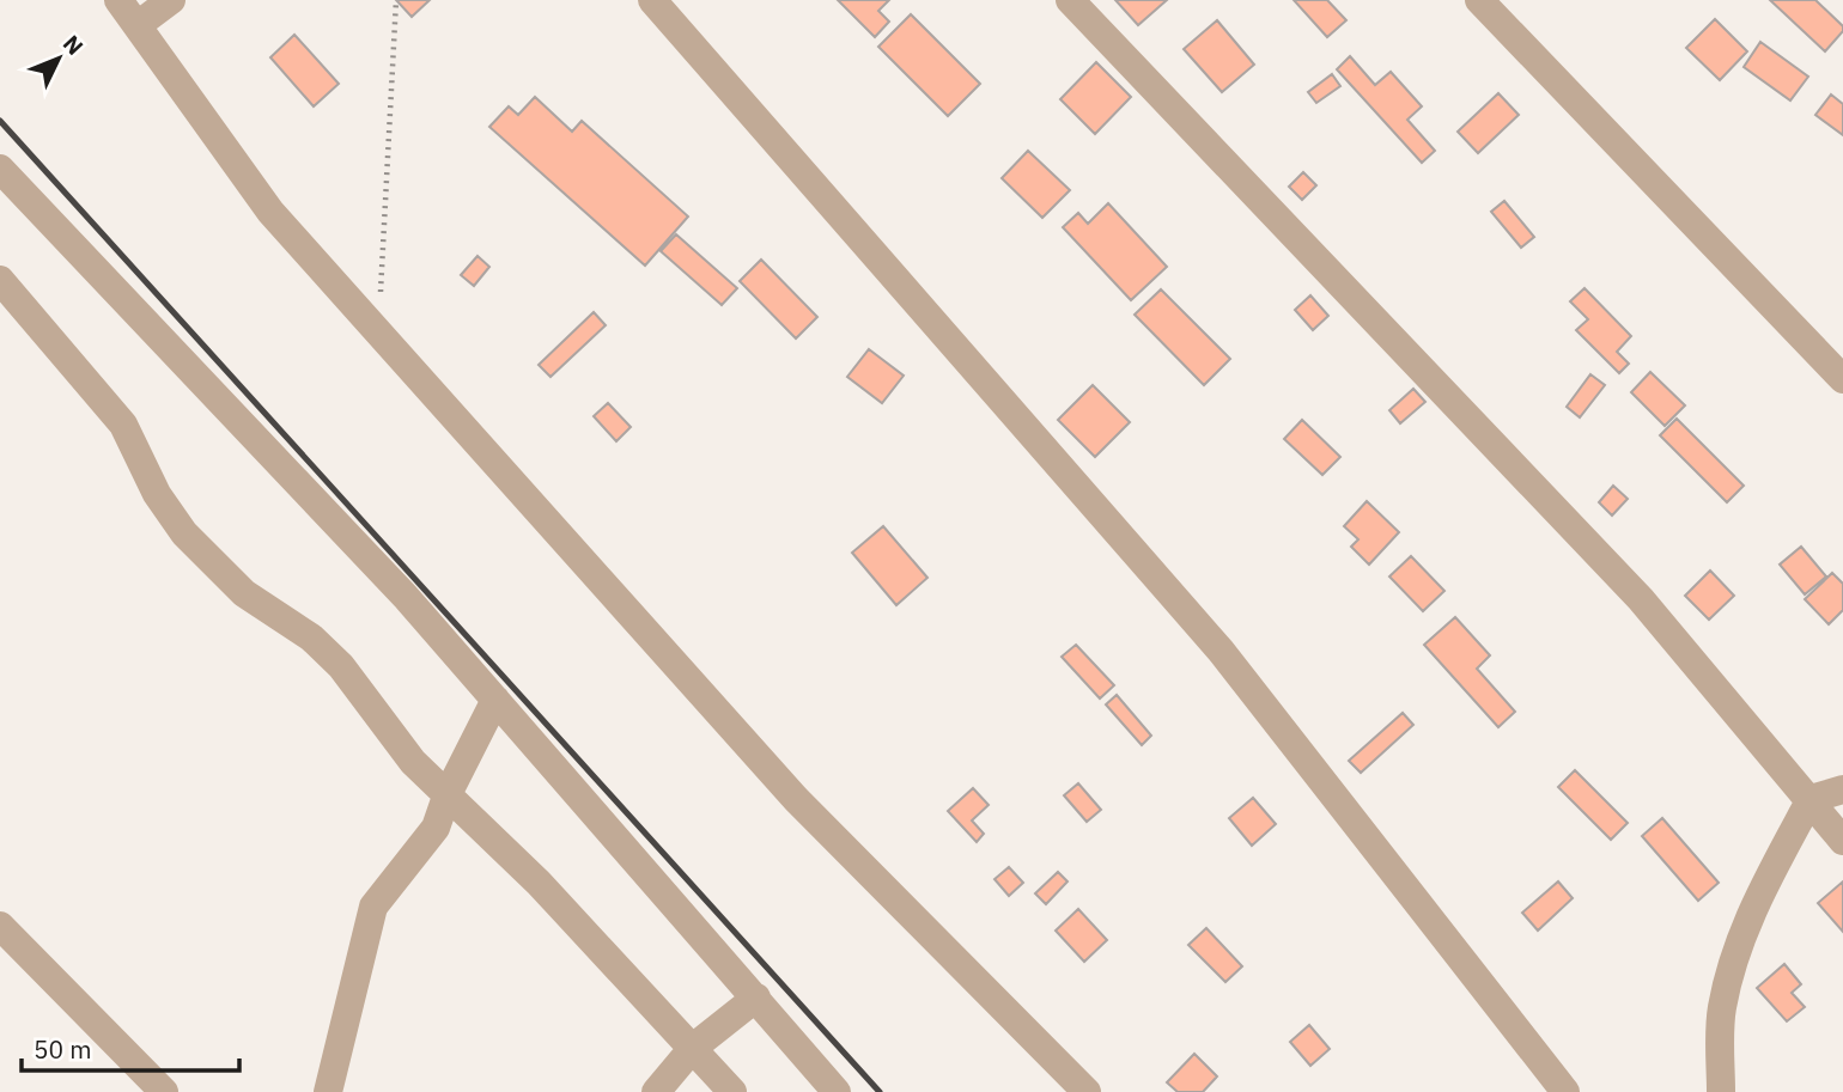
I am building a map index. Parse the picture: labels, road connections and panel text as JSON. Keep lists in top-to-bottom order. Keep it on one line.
{"scale_bar":"50 m","north":"top right"}
